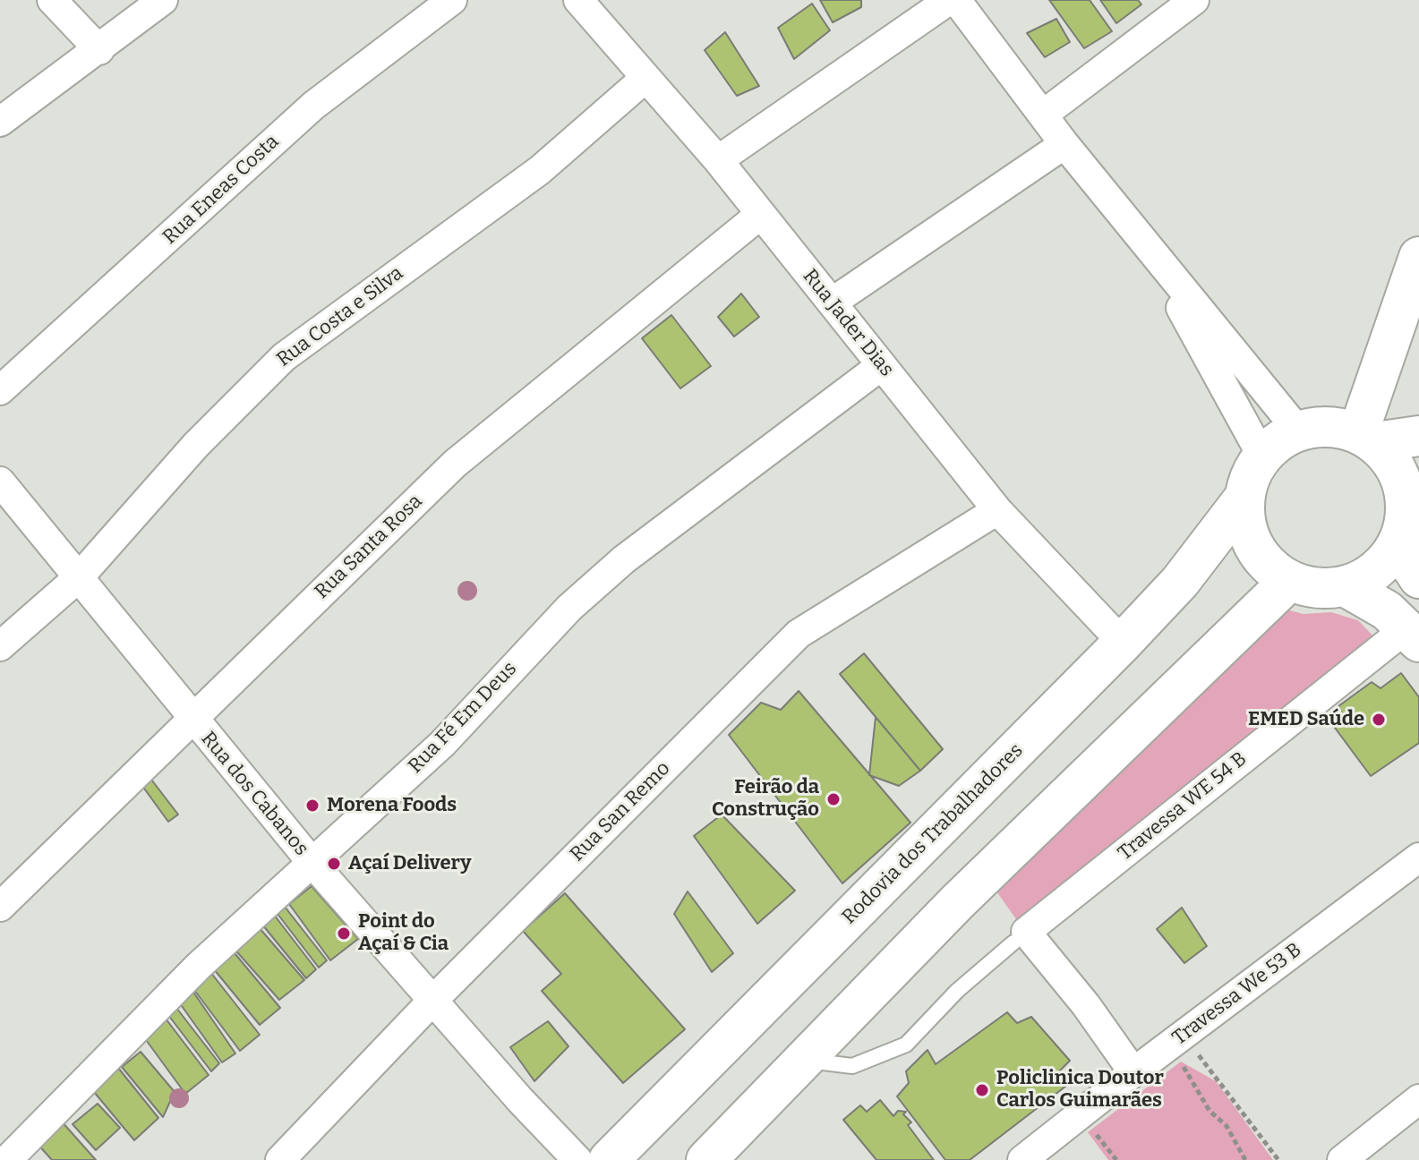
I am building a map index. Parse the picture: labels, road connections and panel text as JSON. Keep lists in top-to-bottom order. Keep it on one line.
{"streets":{"main road":["Rodovia dos Trabalhadores"],"street":["Rua Eneas Costa","Rua Costa e Silva","Rua Jader Dias","Rua Santa Rosa","Rua Fé Em Deus","Rua dos Cabanos","Travessa WE 54 B","Rua San Remo","Travessa We 53 B"]},"crossings":[["Rua Costa e Silva","Rua Jader Dias"],["Rua Costa e Silva","Rua dos Cabanos"],["Rua Jader Dias","Rua Santa Rosa"],["Rua Jader Dias","Rua Fé Em Deus"],["Rua Jader Dias","Rua San Remo"],["Rua Jader Dias","Rodovia dos Trabalhadores"],["Rua Santa Rosa","Rua dos Cabanos"],["Rua Fé Em Deus","Rua dos Cabanos"],["Rua dos Cabanos","Rua San Remo"]],"places":["EMED Saúde","Feirão da Construção","Morena Foods","Açaí Delivery","Point do Açaí & Cia","Policlinica Doutor Carlos Guimarães"]}
